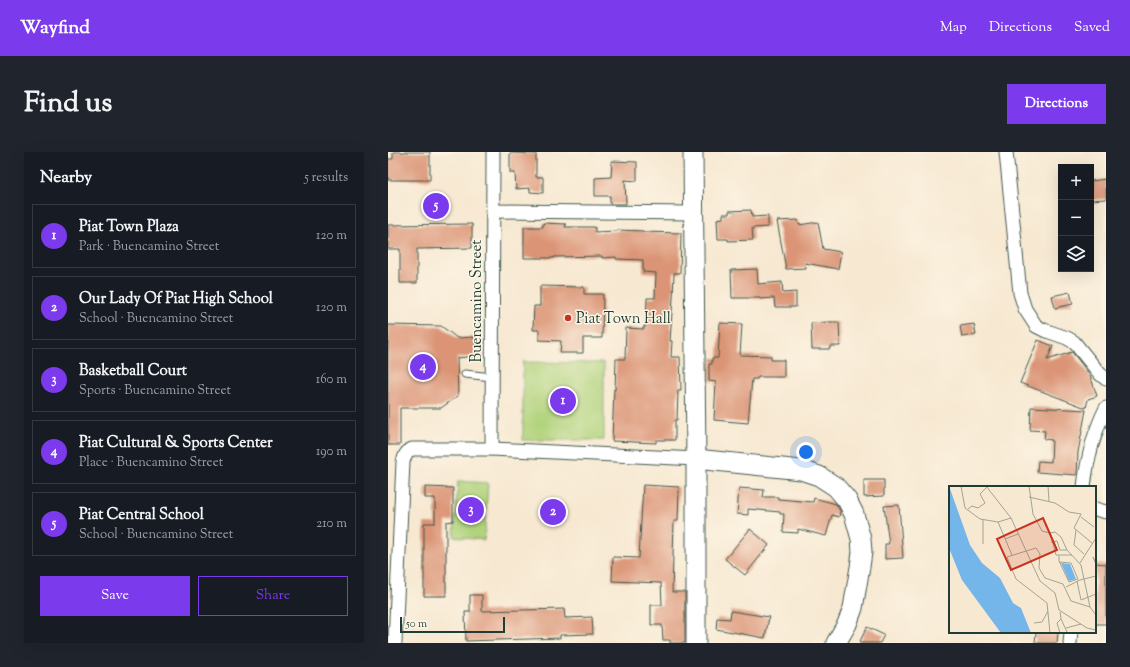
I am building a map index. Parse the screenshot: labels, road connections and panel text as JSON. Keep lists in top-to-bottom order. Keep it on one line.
{"streets":{"street":["Buencamino Street"]},"places":["Piat Town Hall"],"scale_bar":"50 m","page":{"header":"Wayfind","nav":["Map","Directions","Saved"],"title":"Find us","buttons":["Directions",["Save","Share"]],"heading":["Nearby","5 results"],"map_buttons":["+","−"],"pins":["5","4","1","3","2"],"list":[{"mark":"1","name":"Piat Town Plaza","note":"Park · Buencamino Street","value":"120 m"},{"mark":"2","name":"Our Lady Of Piat High School","note":"School · Buencamino Street","value":"120 m"},{"mark":"3","name":"Basketball Court","note":"Sports · Buencamino Street","value":"160 m"},{"mark":"4","name":"Piat Cultural & Sports Center","note":"Place · Buencamino Street","value":"190 m"},{"mark":"5","name":"Piat Central School","note":"School · Buencamino Street","value":"210 m"}],"scale":"50 m"}}
